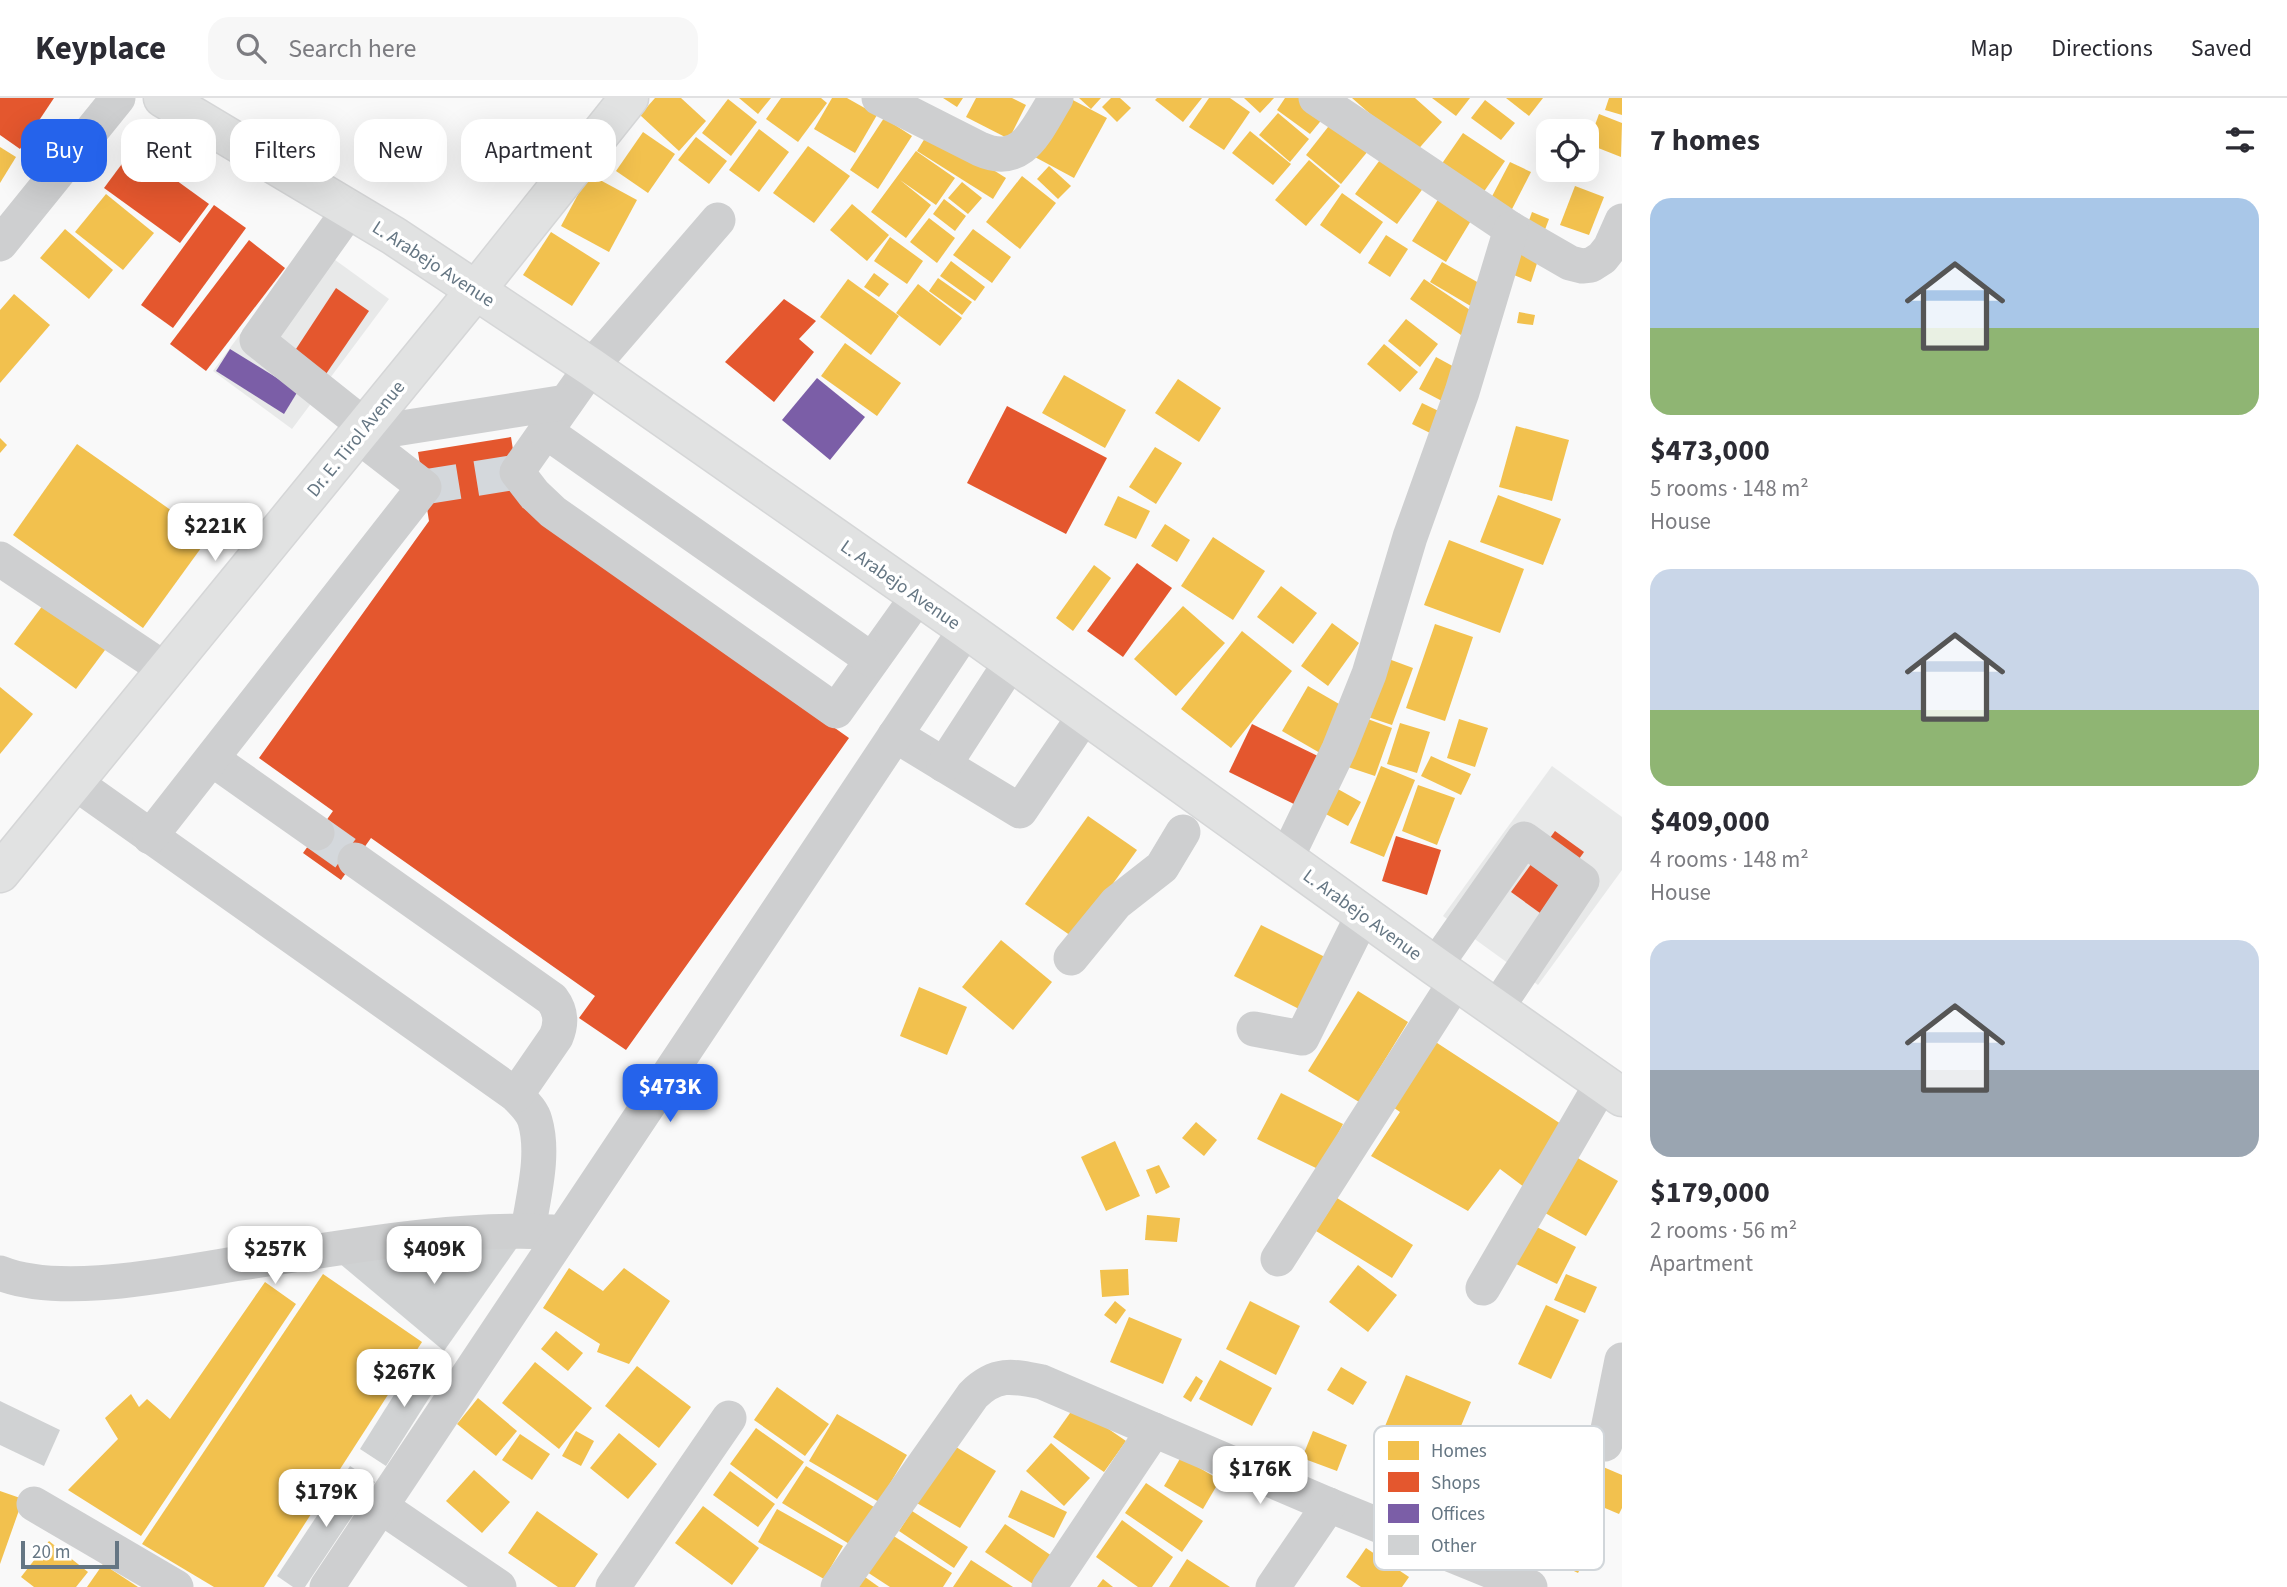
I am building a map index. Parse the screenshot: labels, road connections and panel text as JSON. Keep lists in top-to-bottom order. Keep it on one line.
{"streets":{"main road":["L. Arabejo Avenue","Dr. E. Tirol Avenue"]},"crossings":[["L. Arabejo Avenue","Dr. E. Tirol Avenue"]],"legend":["Homes","Shops","Offices","Other"],"scale_bar":"20 m","page":{"header":"Keyplace","search":"Search here","nav":["Map","Directions","Saved"],"heading":"7 homes","chip":["Buy","Rent","Filters","New","Apartment"],"list":[{"name":"$473,000","note":"5 rooms · 148 m² · House"},{"name":"$409,000","note":"4 rooms · 148 m² · House"},{"name":"$179,000","note":"2 rooms · 56 m² · Apartment"}],"price":["$221K","$473K","$257K","$409K","$267K","$176K","$179K"],"scale":"20 m"}}
